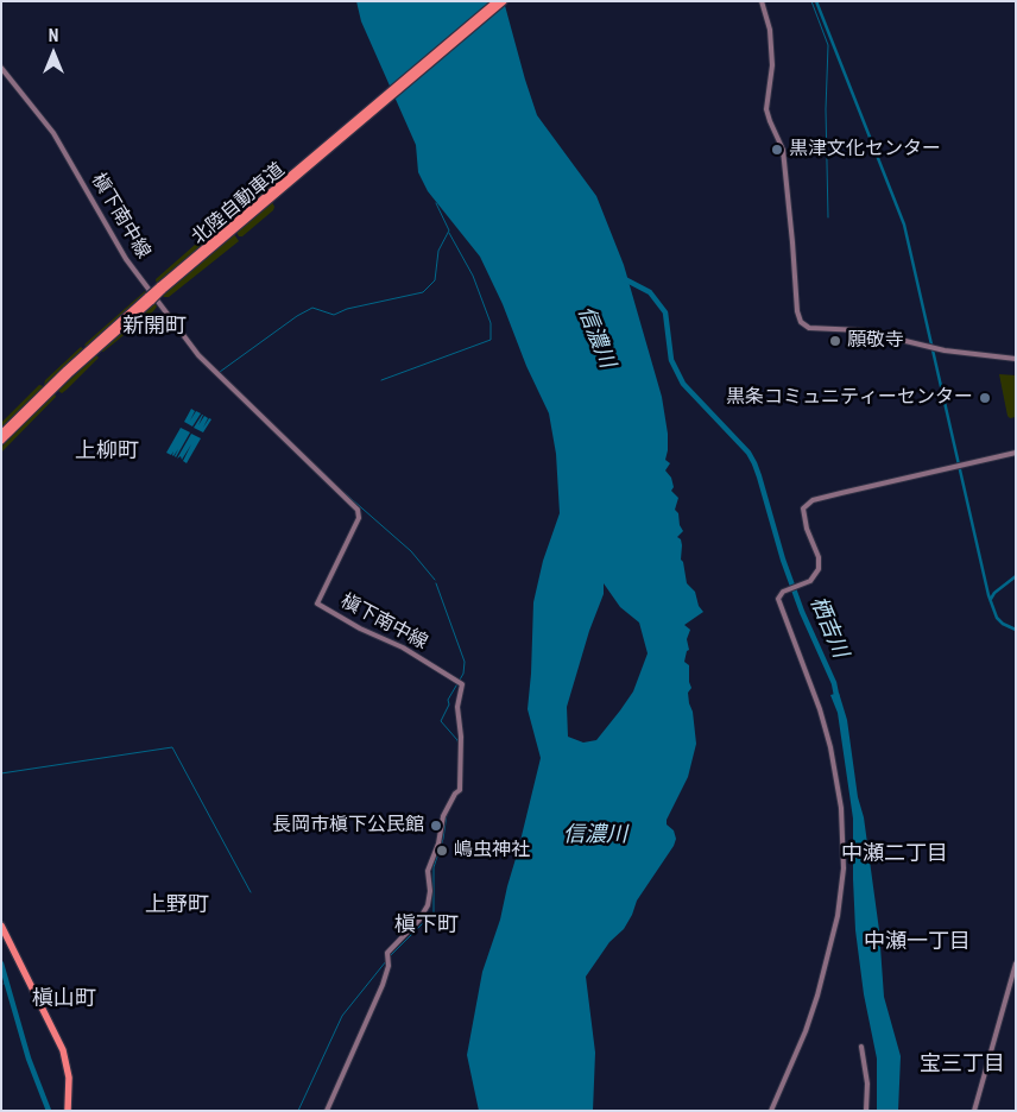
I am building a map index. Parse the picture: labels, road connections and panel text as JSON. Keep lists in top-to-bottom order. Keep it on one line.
{"streets":{"highway":["北陸自動車道"],"street":["槇下南中線"]},"districts":["新開町","上柳町","中瀬二丁目","上野町","槇下町","中瀬一丁目","槇山町","宝三丁目"],"water":["信濃川","栖吉川"],"places":["黒津文化センター","願敬寺","黒条コミュニティーセンター","長岡市槇下公民館","嶋虫神社"],"north":"top"}
